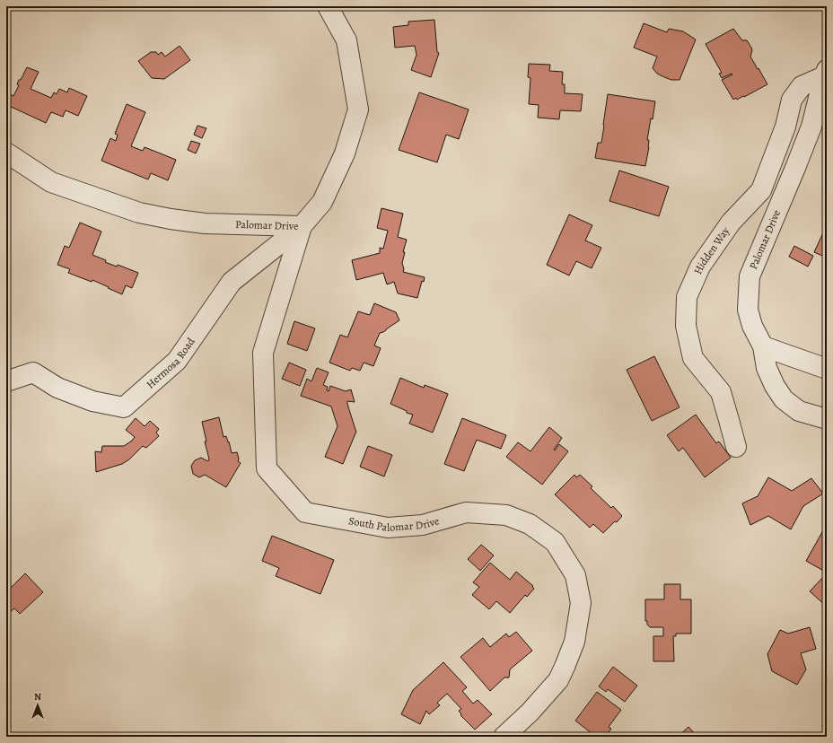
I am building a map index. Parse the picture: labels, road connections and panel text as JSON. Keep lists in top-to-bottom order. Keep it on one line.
{"streets":{"street":["Palomar Drive","Hidden Way","Hermosa Road","South Palomar Drive"]},"crossings":[["Palomar Drive","Hidden Way"],["Palomar Drive","Hermosa Road"],["Palomar Drive","South Palomar Drive"],["Hermosa Road","South Palomar Drive"]],"north":"top"}
